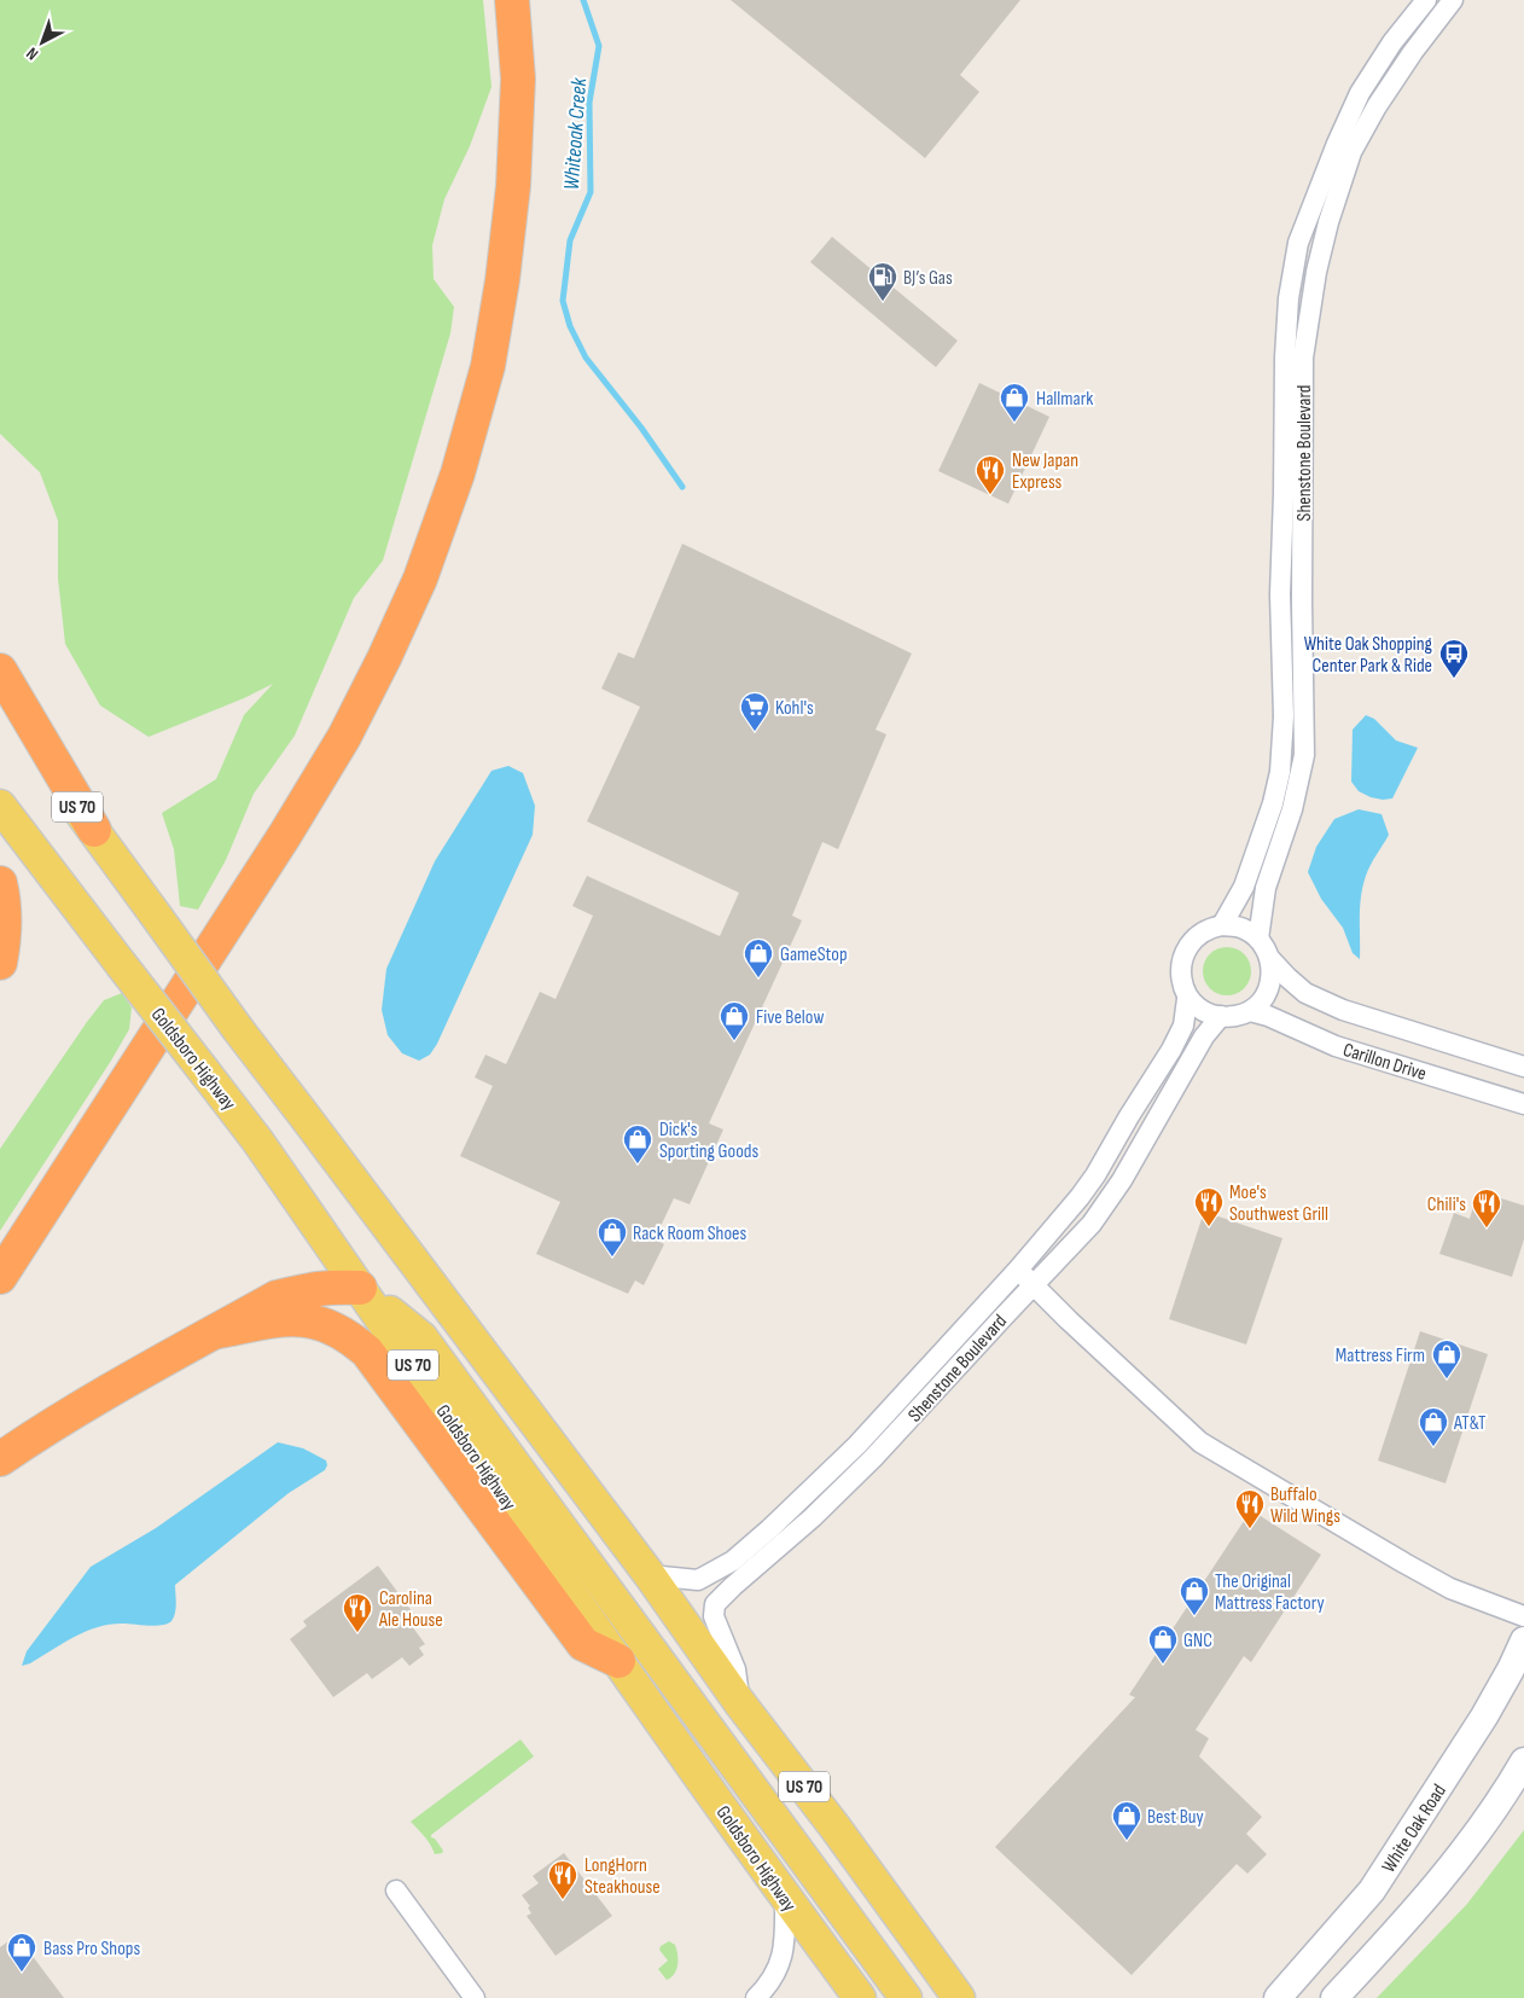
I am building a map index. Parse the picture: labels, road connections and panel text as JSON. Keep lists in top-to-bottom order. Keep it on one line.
{"streets":{"main road":["US 70","Goldsboro Highway","White Oak Road"],"street":["Shenstone Boulevard","Carillon Drive"]},"crossings":[["Shenstone Boulevard","US 70"],["Shenstone Boulevard","Carillon Drive"]],"water":["Whiteoak Creek"],"places":{"fuel station":["BJ’s Gas"],"shop":["Hallmark","GameStop","Five Below","Dick's Sporting Goods","Rack Room Shoes","Mattress Firm","AT&T","The Original Mattress Factory","GNC","Best Buy","Bass Pro Shops"],"restaurant":["New Japan Express","Moe's Southwest Grill","Chili's","Buffalo Wild Wings","Carolina Ale House","LongHorn Steakhouse"],"bus stop":["White Oak Shopping Center Park & Ride"],"supermarket":["Kohl's"]},"north":"bottom left"}
